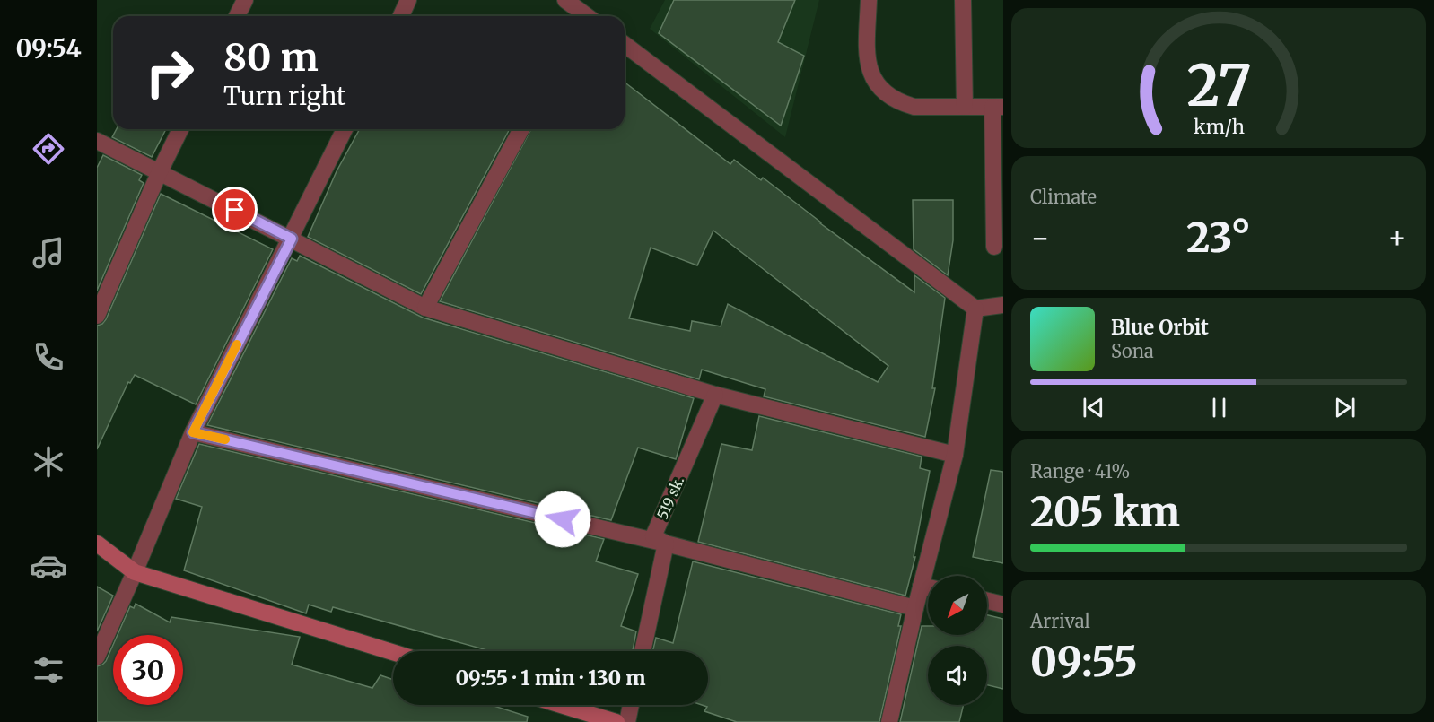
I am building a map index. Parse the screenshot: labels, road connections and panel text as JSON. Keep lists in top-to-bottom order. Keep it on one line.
{"streets":{"street":["519 sk."]},"north":"bottom left","page":{"tabs":"09:54","turn":["80 m","Turn right"],"tile":["Climate",["Range · 41%","205 km"],["Arrival","09:55"]],"heat":["−","23°","+"],"song":["Blue Orbit","Sona"],"limit":"30","trip":"09:55 · 1 min · 130 m","gauge":["27","km/h"]}}
